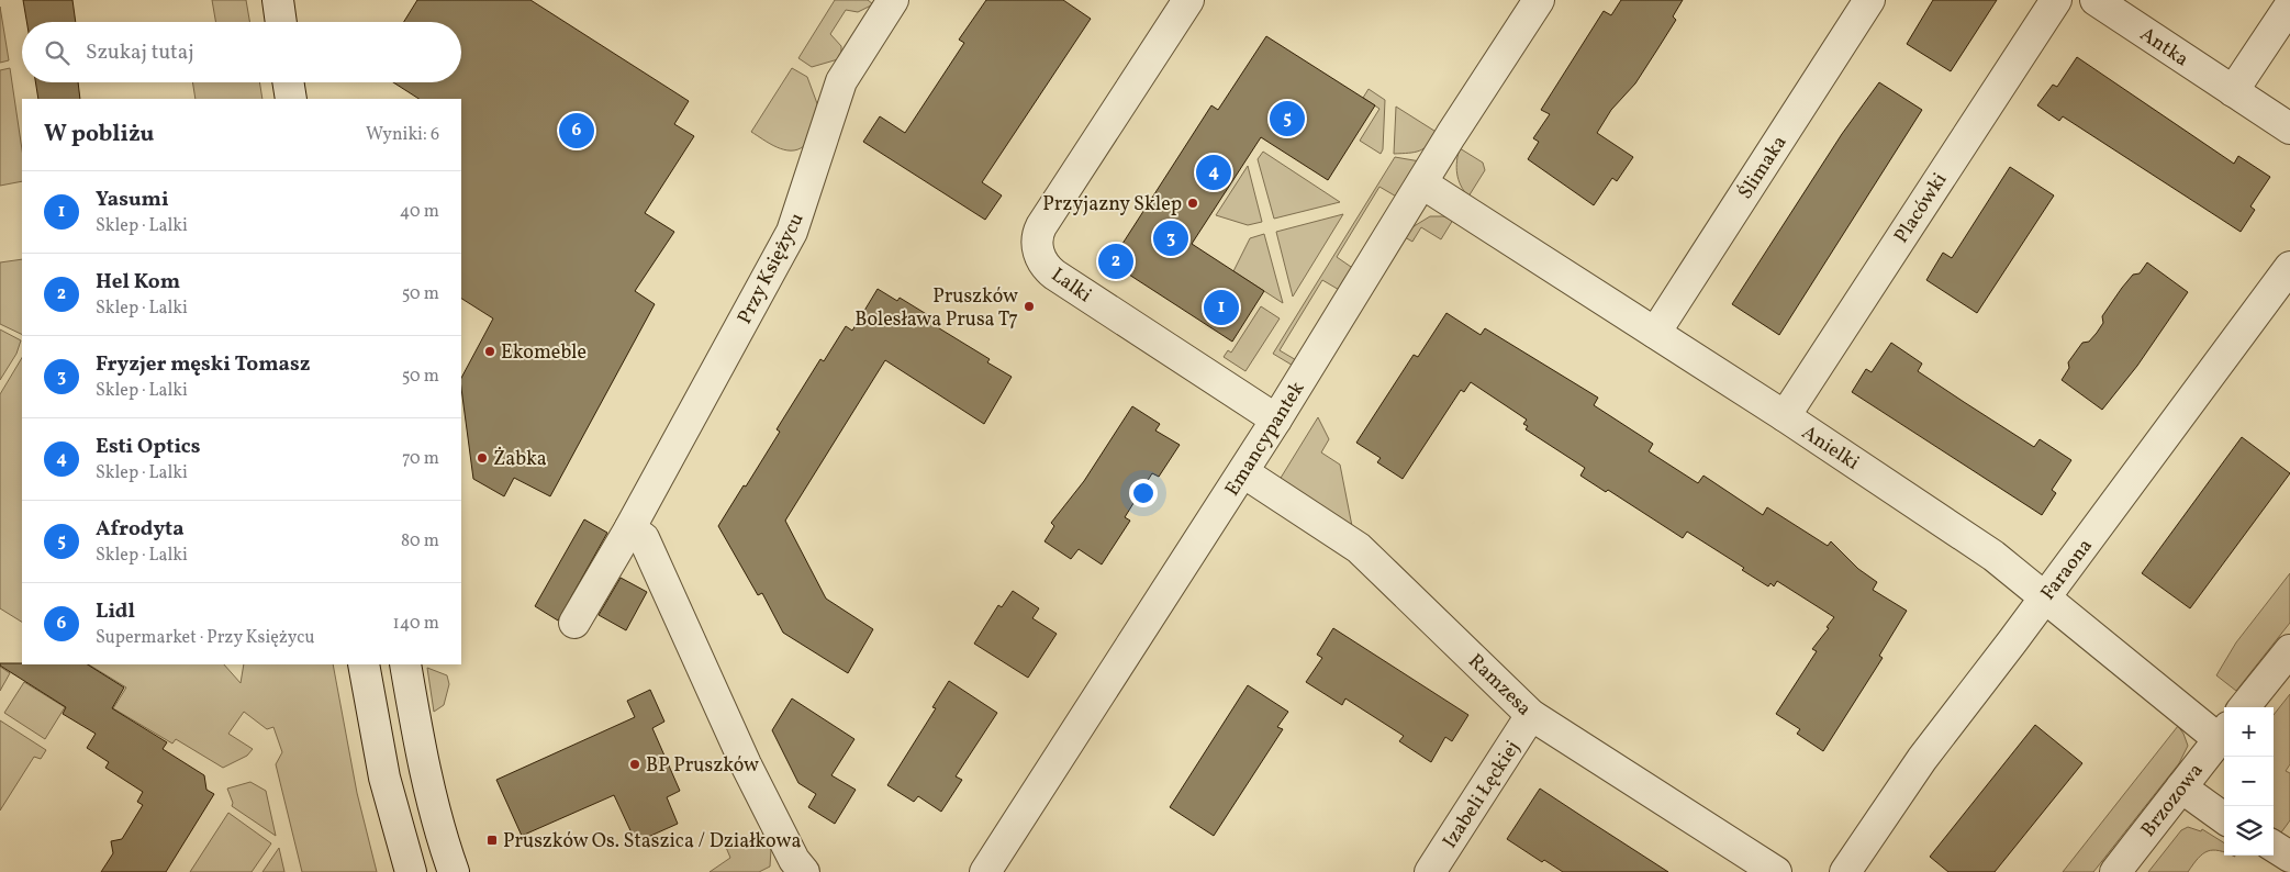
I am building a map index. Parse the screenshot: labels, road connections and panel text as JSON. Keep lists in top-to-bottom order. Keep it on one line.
{"streets":{"street":["Antka","Ślimaka","Placówki","Przy Księżycu","Lalki","Emancypantek","Anielki","Faraona","Ramzesa","Izabeli Łęckiej","Brzozowa"]},"crossings":[["Ślimaka","Anielki"],["Placówki","Anielki"],["Lalki","Emancypantek"],["Emancypantek","Anielki"],["Emancypantek","Ramzesa"],["Anielki","Faraona"],["Anielki","Brzozowa"],["Ramzesa","Izabeli Łęckiej"]],"places":{"other":["Przyjazny Sklep","Pruszków Bolesława Prusa T7","Ekomeble","Żabka","BP Pruszków"],"transit":["Pruszków Os. Staszica / Działkowa"]},"page":{"search":"Szukaj tutaj","pins":["5","6","4","3","2","1"],"heading":["W pobliżu","Wyniki: 6"],"list":[{"mark":"1","name":"Yasumi","note":"Sklep · Lalki","value":"40 m"},{"mark":"2","name":"Hel Kom","note":"Sklep · Lalki","value":"50 m"},{"mark":"3","name":"Fryzjer męski Tomasz","note":"Sklep · Lalki","value":"50 m"},{"mark":"4","name":"Esti Optics","note":"Sklep · Lalki","value":"70 m"},{"mark":"5","name":"Afrodyta","note":"Sklep · Lalki","value":"80 m"},{"mark":"6","name":"Lidl","note":"Supermarket · Przy Księżycu","value":"140 m"}],"map_buttons":["+","−"]}}
